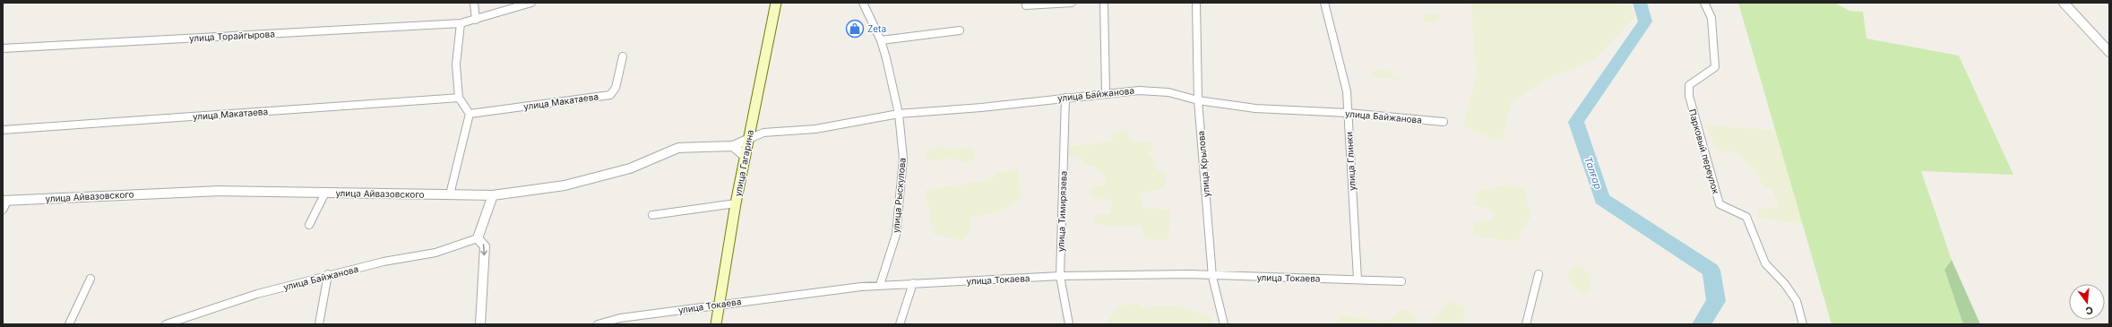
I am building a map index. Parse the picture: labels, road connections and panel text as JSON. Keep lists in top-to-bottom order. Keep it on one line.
{"streets":{"main road":["улица Гагарина"],"street":["улица Торайгырова","улица Байжанова","улица Макатаева","Парковый переулок","улица Глинки","улица Крылова","улица Айвазовского","улица Рыскулова","улица Тимирязева","улица Токаева"]},"crossings":[["улица Байжанова","улица Глинки"],["улица Байжанова","улица Гагарина"],["улица Байжанова","улица Крылова"],["улица Байжанова","улица Айвазовского"],["улица Байжанова","улица Рыскулова"],["улица Байжанова","улица Тимирязева"],["улица Глинки","улица Токаева"],["улица Гагарина","улица Айвазовского"],["улица Гагарина","улица Токаева"],["улица Крылова","улица Токаева"],["улица Рыскулова","улица Токаева"],["улица Тимирязева","улица Токаева"]],"water":["Талғар"],"places":{"shop":["Zeta"]},"north":"bottom"}
